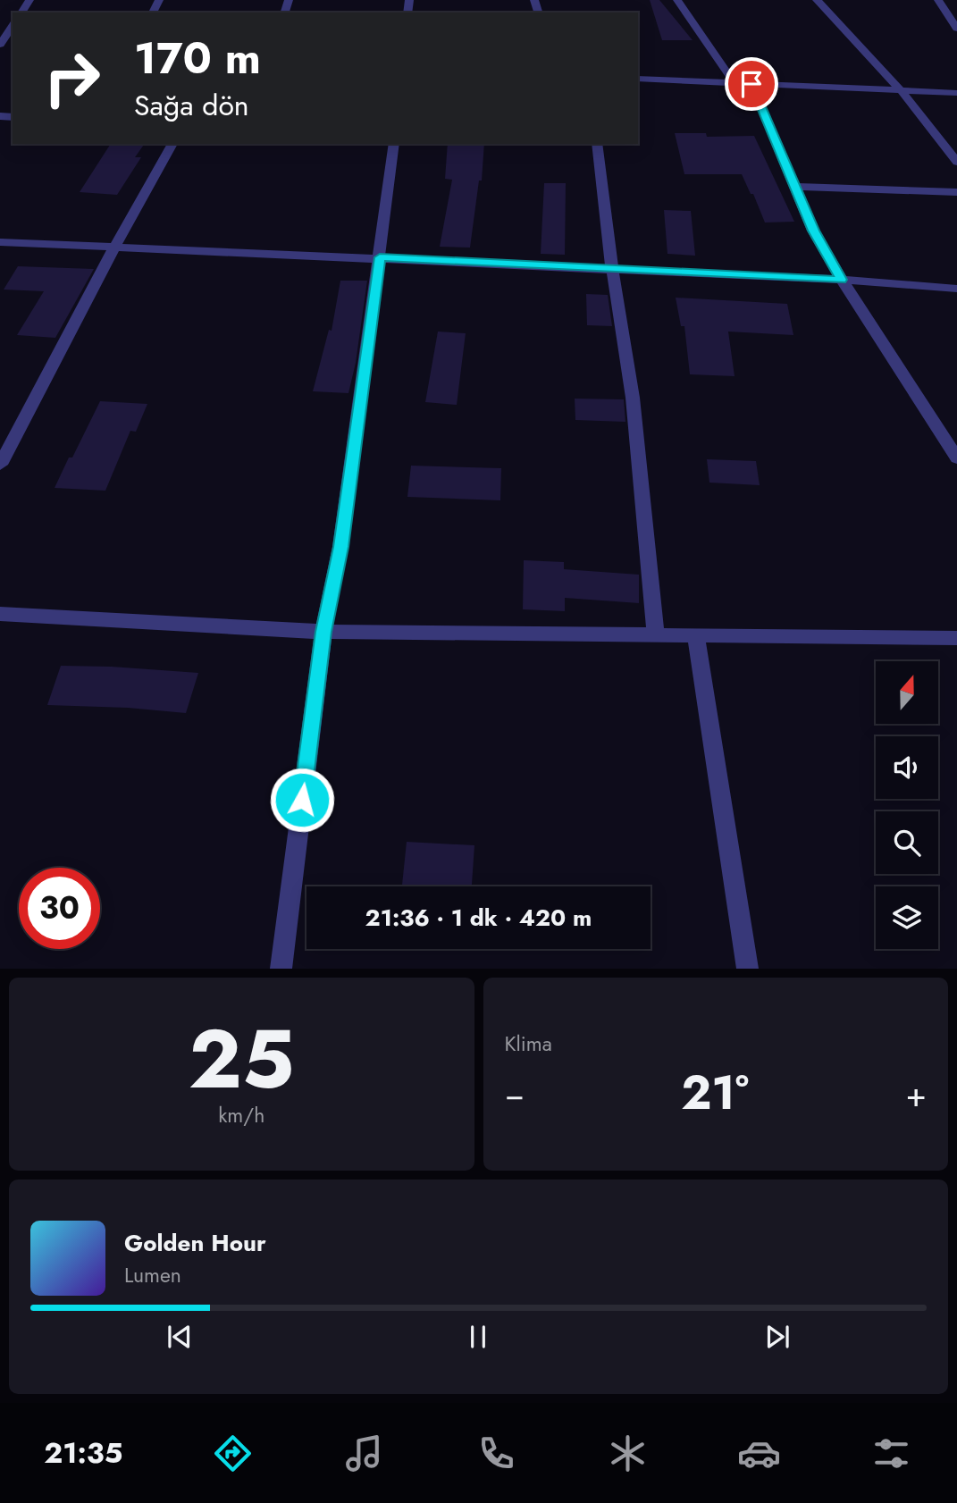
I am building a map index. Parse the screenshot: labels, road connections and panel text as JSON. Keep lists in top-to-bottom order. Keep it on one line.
{"north":"top","page":{"turn":["170 m","Sağa dön"],"limit":"30","trip":"21:36 · 1 dk · 420 m","tile":[["25","km/h"],"Klima"],"heat":["−","21°","+"],"song":["Golden Hour","Lumen"],"tabs":"21:35"}}
